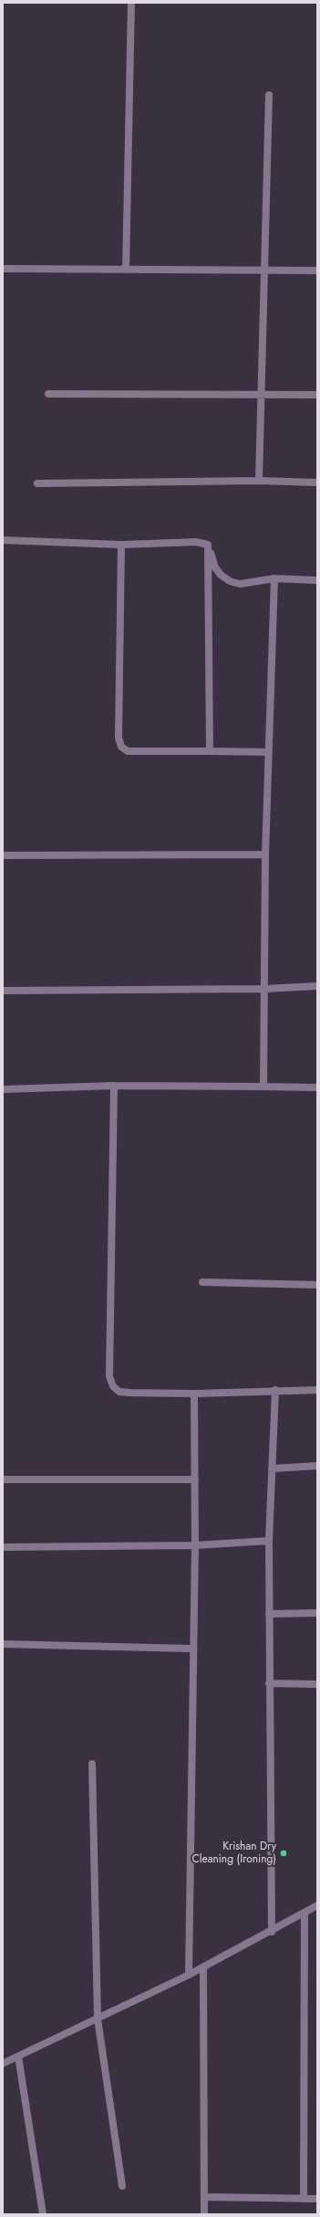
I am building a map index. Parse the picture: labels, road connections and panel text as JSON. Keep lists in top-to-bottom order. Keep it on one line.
{"places":["Krishan Dry Cleaning (Ironing)"]}
